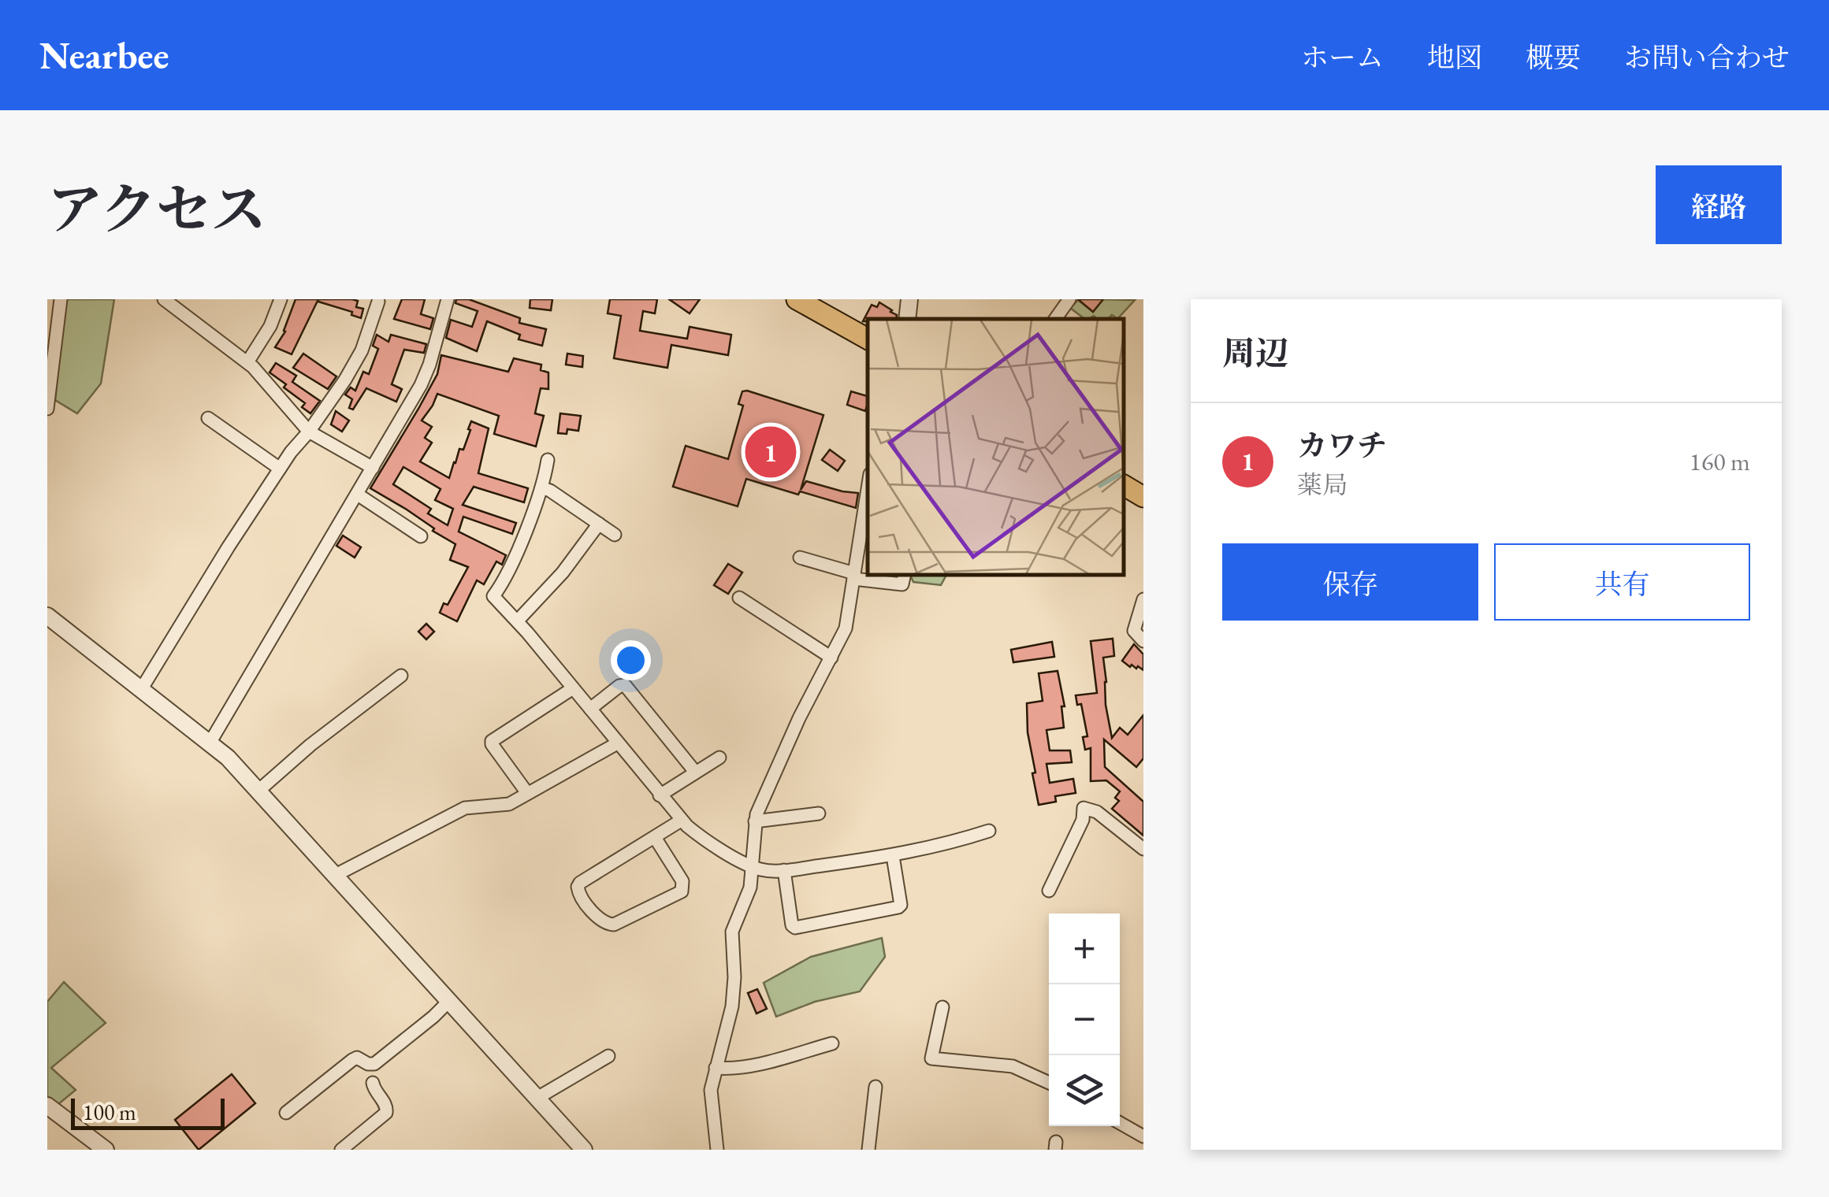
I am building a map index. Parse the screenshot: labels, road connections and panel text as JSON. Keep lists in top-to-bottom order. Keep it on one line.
{"scale_bar":"100 m","page":{"header":"Nearbee","nav":["ホーム","地図","概要","お問い合わせ"],"title":"アクセス","buttons":["経路",["保存","共有"]],"heading":"周辺","list":[{"mark":"1","name":"カワチ","note":"薬局","value":"160 m"}],"pins":"1","map_buttons":["+","−"],"scale":"100 m"}}
